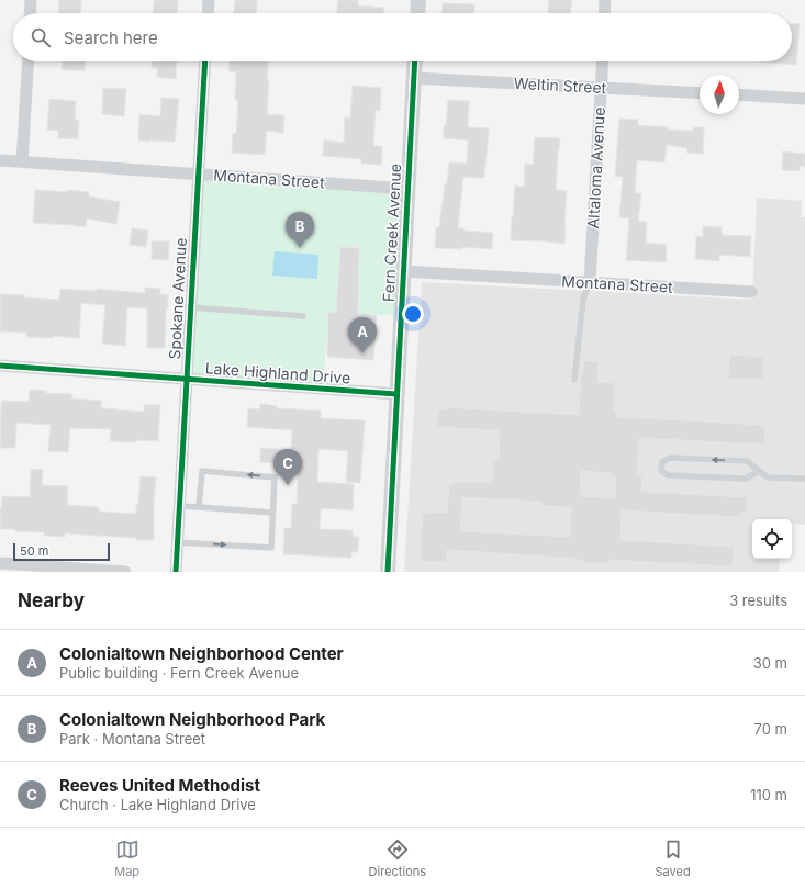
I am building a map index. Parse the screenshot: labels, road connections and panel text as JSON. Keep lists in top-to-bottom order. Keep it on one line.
{"streets":{"street":["Weltin Street","Altaloma Avenue","Montana Street","Fern Creek Avenue","Spokane Avenue","Lake Highland Drive"]},"crossings":[["Weltin Street","Altaloma Avenue"],["Weltin Street","Fern Creek Avenue"],["Altaloma Avenue","Montana Street"],["Montana Street","Fern Creek Avenue"],["Montana Street","Spokane Avenue"],["Fern Creek Avenue","Lake Highland Drive"],["Spokane Avenue","Lake Highland Drive"]],"scale_bar":"50 m","north":"top","page":{"search":"Search here","pins":["B","A","C"],"scale":"50 m","heading":["Nearby","3 results"],"list":[{"mark":"A","name":"Colonialtown Neighborhood Center","note":"Public building · Fern Creek Avenue","value":"30 m"},{"mark":"B","name":"Colonialtown Neighborhood Park","note":"Park · Montana Street","value":"70 m"},{"mark":"C","name":"Reeves United Methodist","note":"Church · Lake Highland Drive","value":"110 m"}],"nav":["Map","Directions","Saved"]}}
